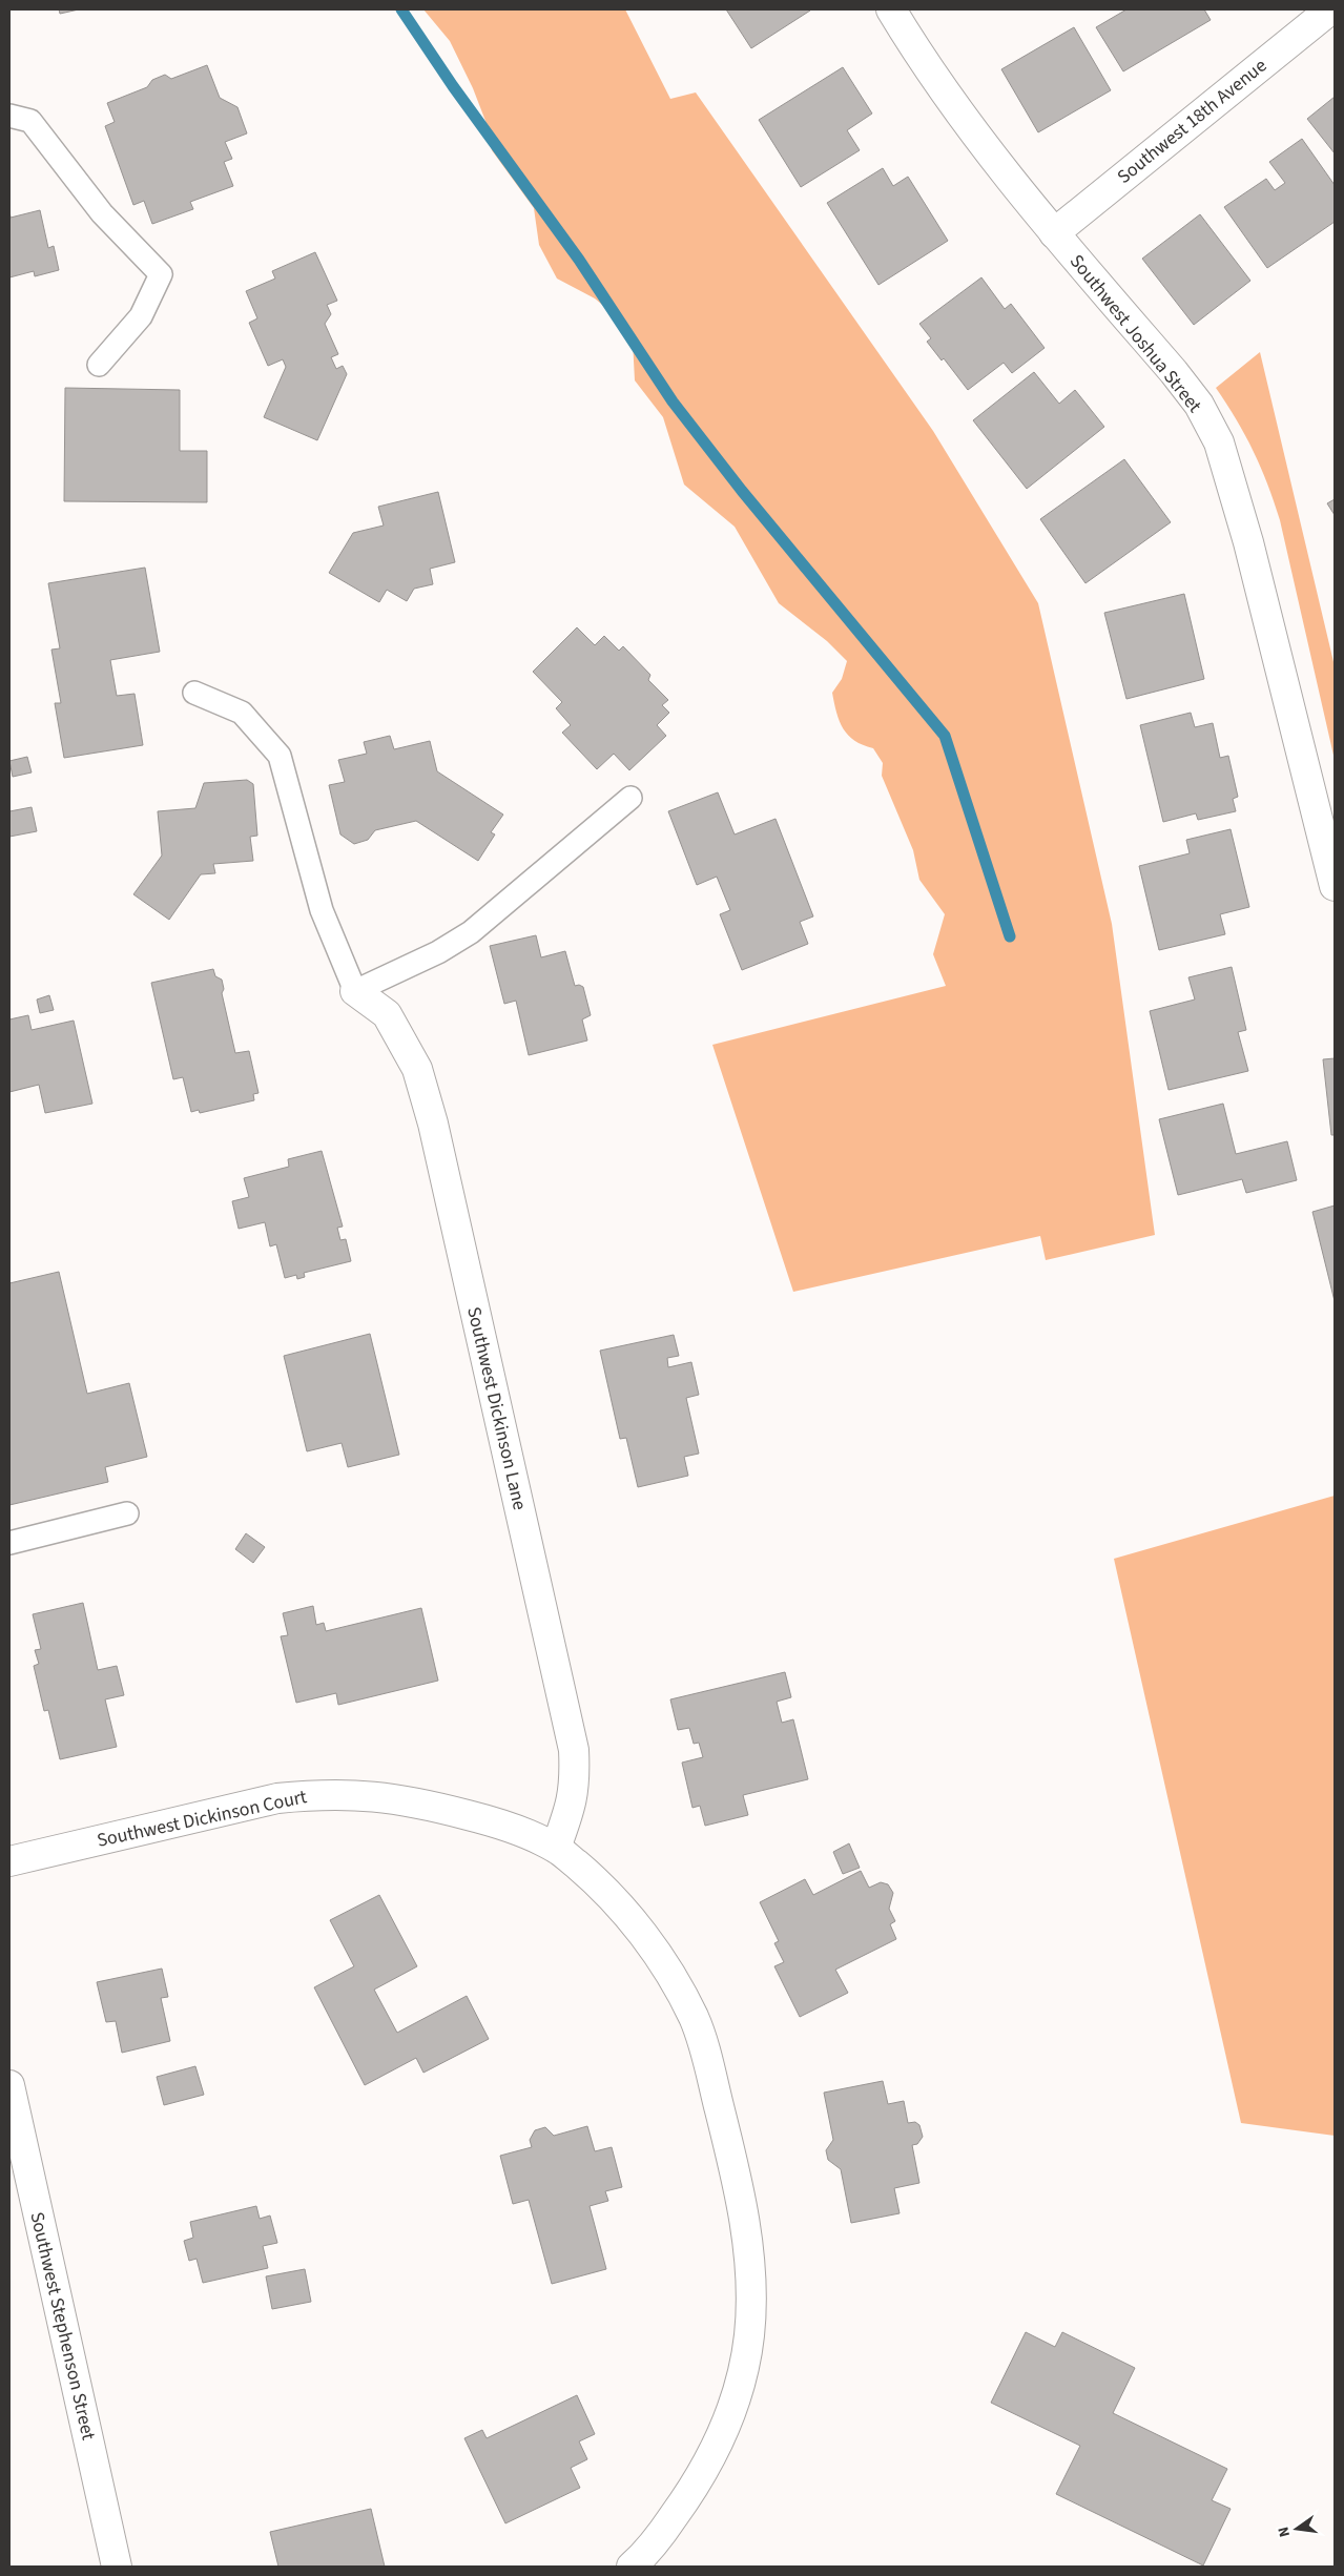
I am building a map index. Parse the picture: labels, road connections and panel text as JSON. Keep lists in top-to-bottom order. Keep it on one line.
{"streets":{"street":["Southwest 18th Avenue","Southwest Joshua Street","Southwest Dickinson Lane","Southwest Dickinson Court","Southwest Stephenson Street"]},"crossings":[["Southwest 18th Avenue","Southwest Joshua Street"],["Southwest Dickinson Lane","Southwest Dickinson Court"]],"north":"left"}
